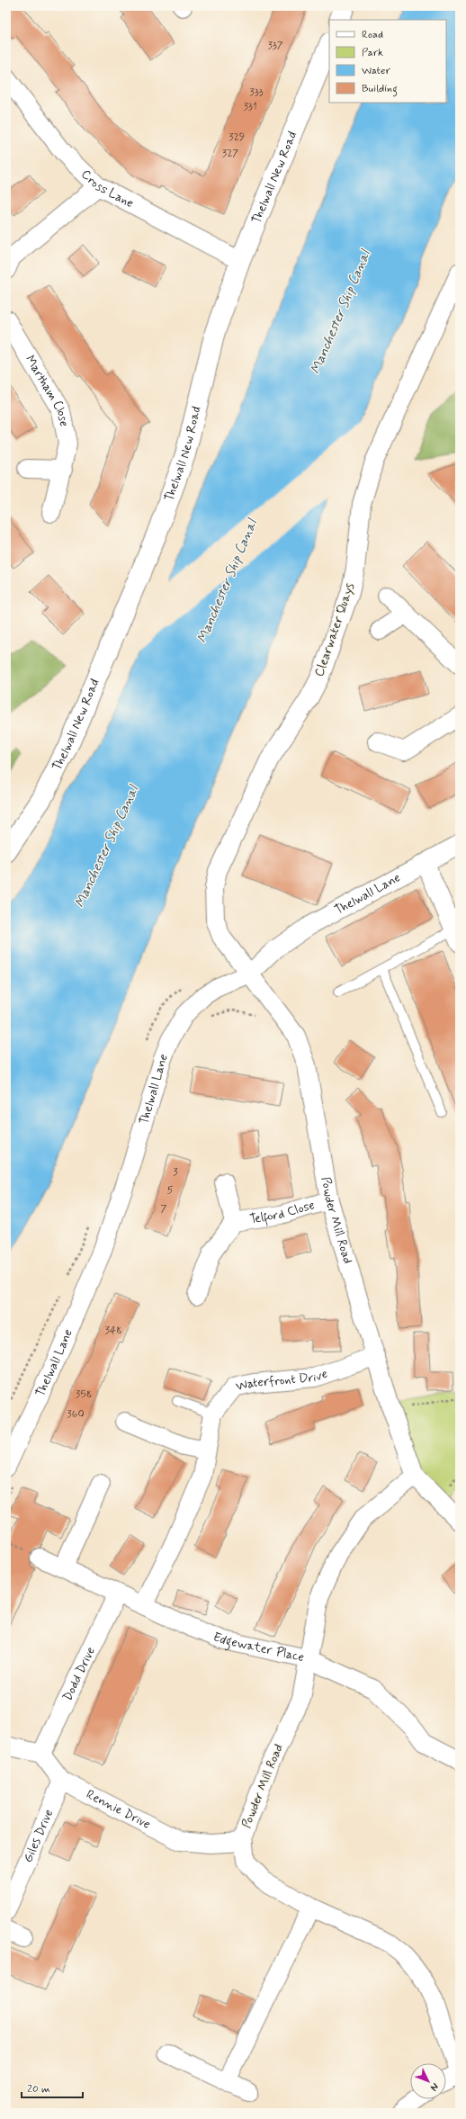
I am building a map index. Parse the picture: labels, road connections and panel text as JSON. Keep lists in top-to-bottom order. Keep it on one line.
{"streets":{"main road":["Thelwall New Road"],"street":["Cross Lane","Martham Close","Clearwater Quays","Thelwall Lane","Telford Close","Powder Mill Road","Waterfront Drive","Edgewater Place","Dodd Drive","Rennie Drive","Giles Drive"]},"crossings":[["Thelwall New Road","Cross Lane"],["Clearwater Quays","Thelwall Lane"],["Clearwater Quays","Powder Mill Road"],["Thelwall Lane","Powder Mill Road"],["Telford Close","Powder Mill Road"],["Powder Mill Road","Waterfront Drive"],["Powder Mill Road","Edgewater Place"],["Powder Mill Road","Rennie Drive"],["Waterfront Drive","Edgewater Place"],["Edgewater Place","Dodd Drive"],["Dodd Drive","Rennie Drive"],["Rennie Drive","Giles Drive"]],"water":["Manchester Ship Canal"],"house_numbers":["337","333","331","329","327","3","5","7","348","358","360"],"legend":["Road","Park","Water","Building"],"scale_bar":"20 m","north":"bottom right"}
